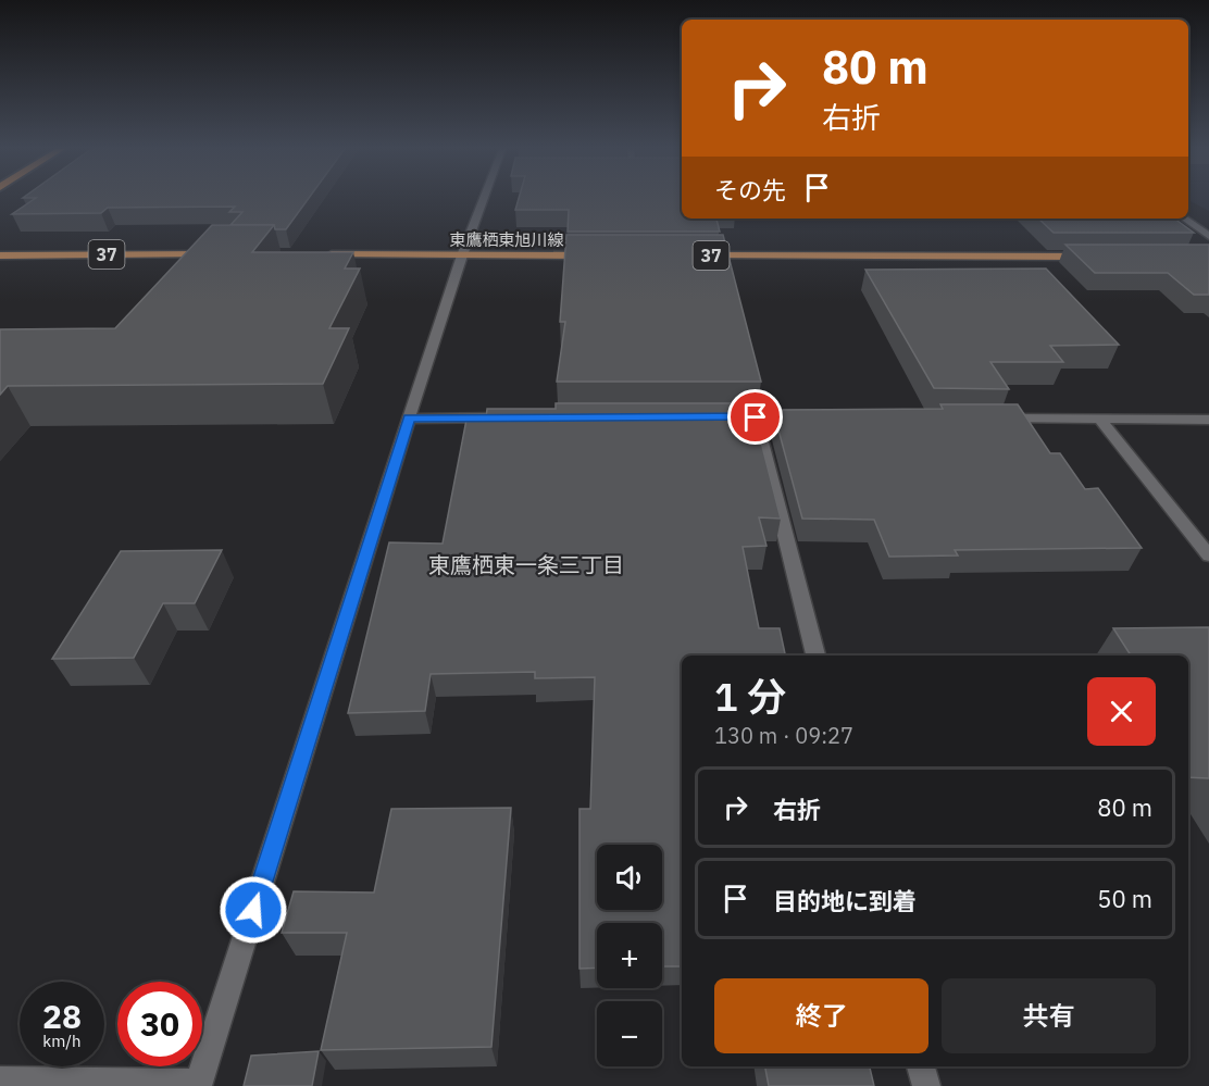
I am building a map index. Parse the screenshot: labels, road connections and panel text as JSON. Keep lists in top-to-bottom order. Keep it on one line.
{"streets":{"main road":["東鷹栖東旭川線","37"]},"districts":["東鷹栖東一条三丁目"],"page":{"turn":["80 m","右折"],"then":"その先","heading":["1 分","130 m · 09:27"],"list":[{"name":"右折","value":"80 m"},{"name":"目的地に到着","value":"50 m"}],"map_buttons":["+","−"],"buttons":["終了","共有"],"speed":"28 km/h","limit":"30"}}
